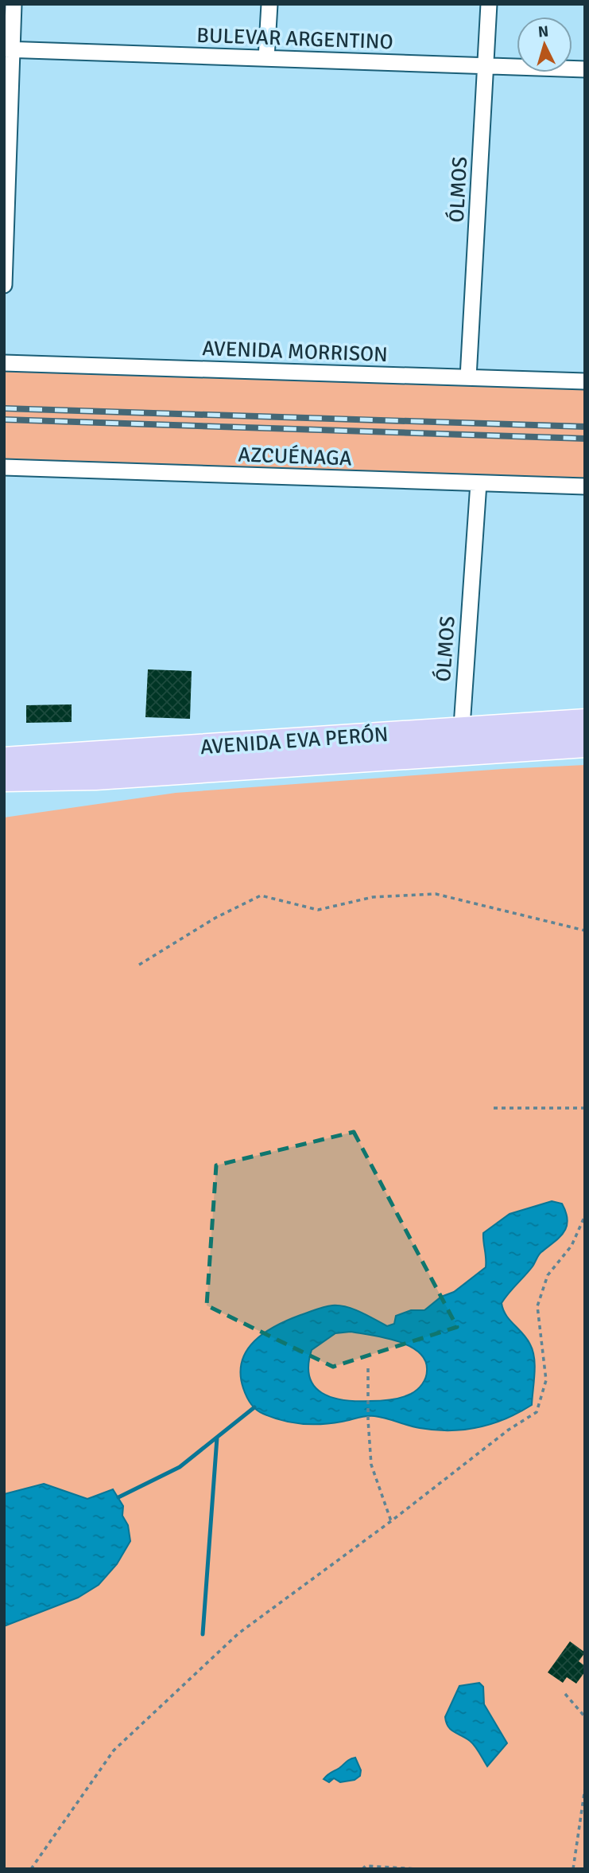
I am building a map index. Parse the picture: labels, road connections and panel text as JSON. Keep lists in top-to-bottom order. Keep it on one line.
{"streets":{"main road":["AVENIDA EVA PERÓN"],"street":["BULEVAR ARGENTINO","ÓLMOS","AVENIDA MORRISON","AZCUÉNAGA"]},"crossings":[["BULEVAR ARGENTINO","ÓLMOS"],["ÓLMOS","AVENIDA MORRISON"],["ÓLMOS","AZCUÉNAGA"],["ÓLMOS","AVENIDA EVA PERÓN"]],"north":"top"}
